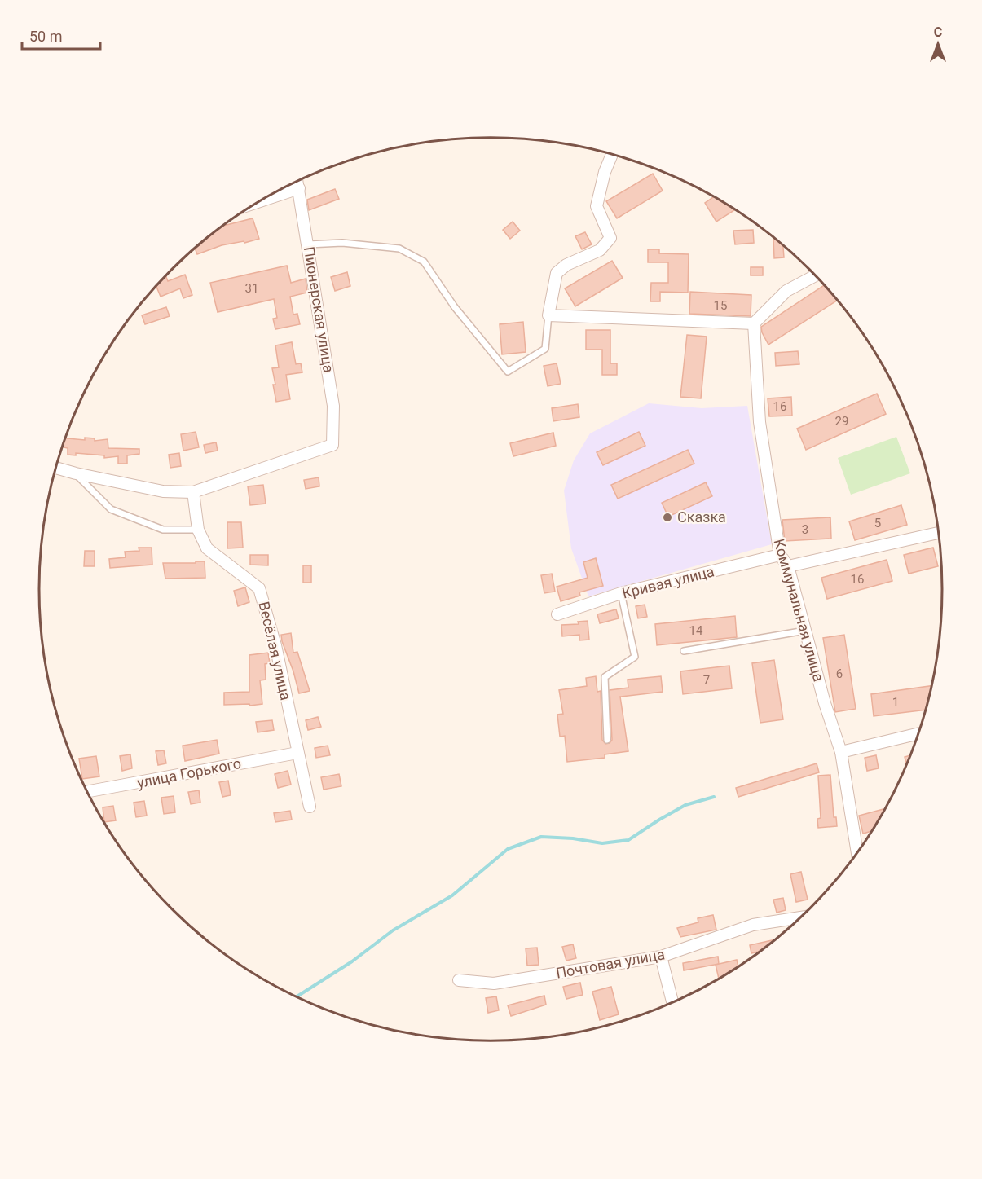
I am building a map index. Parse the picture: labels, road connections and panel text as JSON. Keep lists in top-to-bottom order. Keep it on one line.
{"streets":{"street":["Пионерская улица","Кривая улица","Коммунальная улица","Весёлая улица","улица Горького","Почтовая улица"]},"crossings":[["Пионерская улица","Весёлая улица"],["Кривая улица","Коммунальная улица"],["Весёлая улица","улица Горького"]],"places":["Сказка"],"house_numbers":["31","15","16","29","5","3","16","14","6","7","1"],"scale_bar":"50 m","north":"top"}
